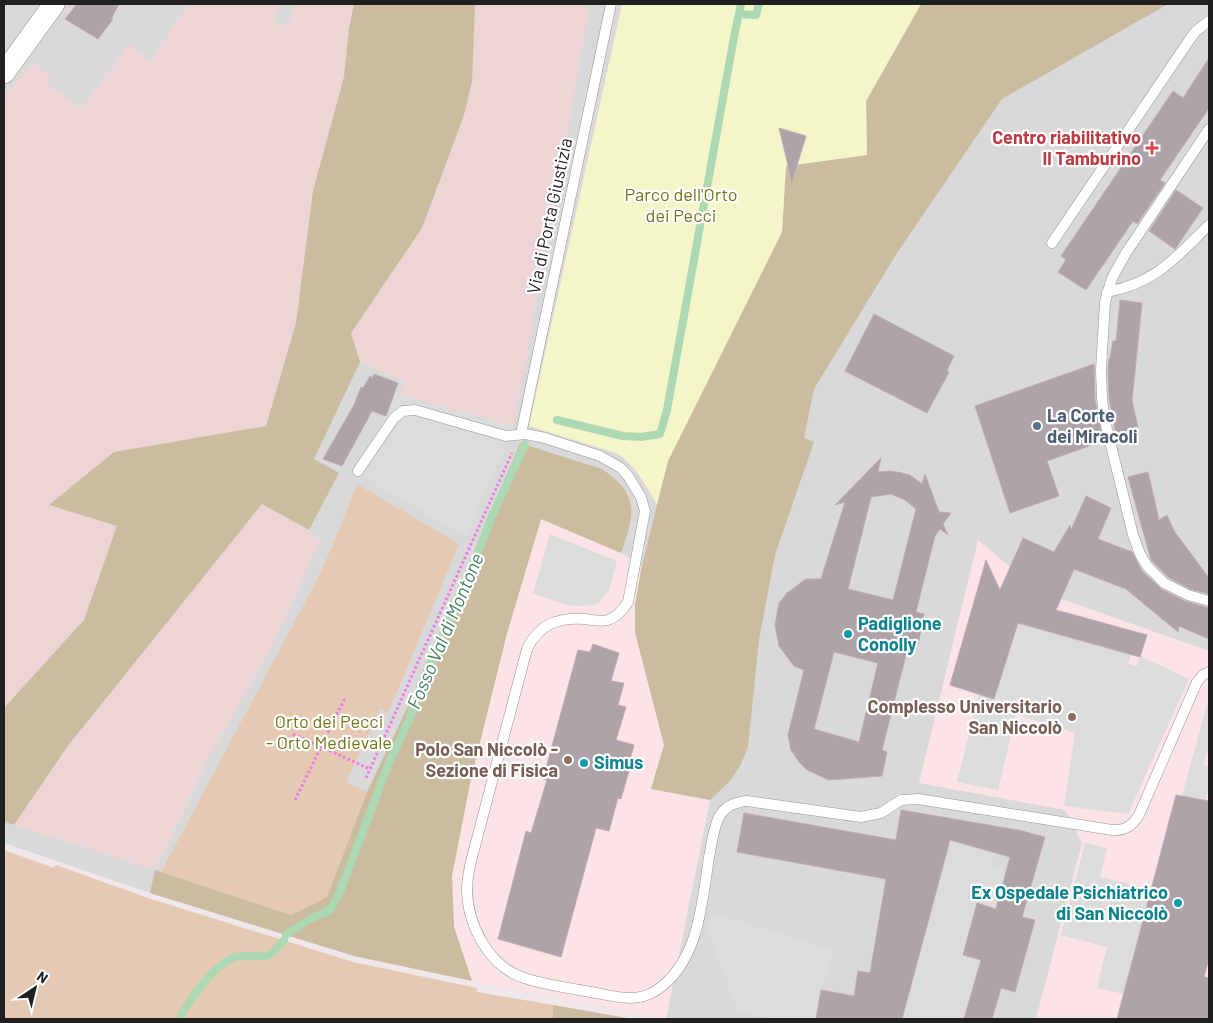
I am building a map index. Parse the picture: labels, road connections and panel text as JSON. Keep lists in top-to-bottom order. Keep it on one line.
{"streets":{"lane":["Via di Porta Giustizia"]},"water":["Fosso Val di Montone"],"parks":["Parco dell'Orto dei Pecci","Orto dei Pecci - Orto Medievale"],"places":{"health":["Centro riabilitativo Il Tamburino"],"other":["La Corte dei Miracoli","Padiglione Conolly","Complesso Universitario San Niccolò","Polo San Niccolò - Sezione di Fisica","Simus","Ex Ospedale Psichiatrico di San Niccolò"]},"north":"top right"}
